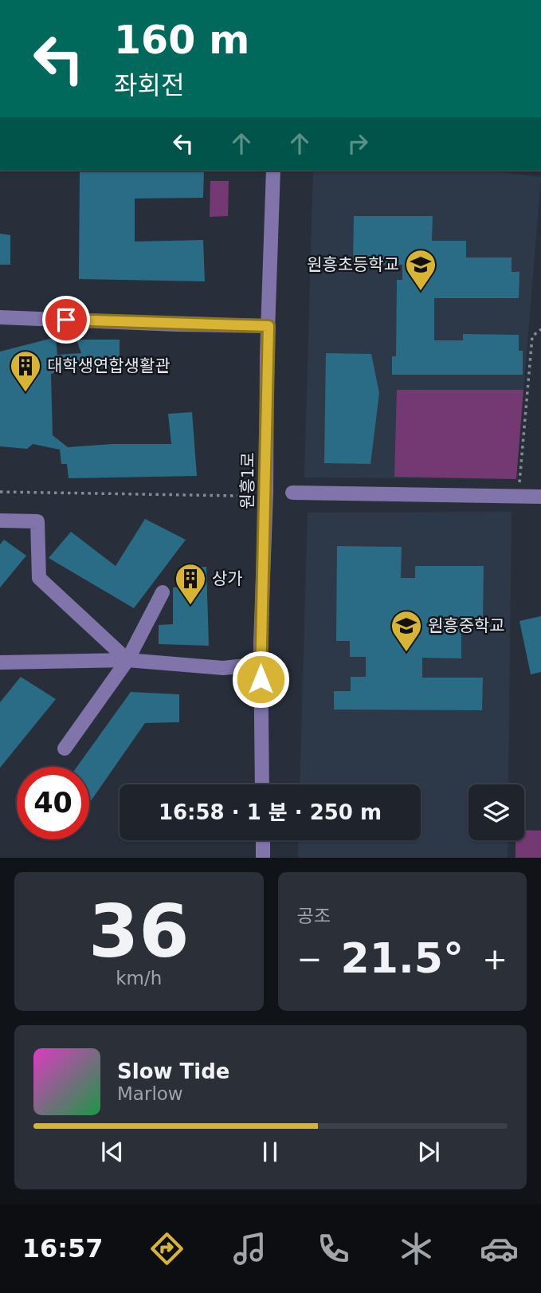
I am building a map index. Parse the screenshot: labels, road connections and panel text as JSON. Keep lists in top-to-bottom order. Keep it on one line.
{"streets":{"street":["원흥1로"]},"places":{"school or university":["원흥초등학교","원흥중학교"],"building":["대학생연합생활관","상가"]},"page":{"turn":["160 m","좌회전"],"limit":"40","trip":"16:58 · 1 분 · 250 m","tile":[["36","km/h"],"공조"],"heat":["−","21.5°","+"],"song":["Slow Tide","Marlow"],"tabs":"16:57"}}
